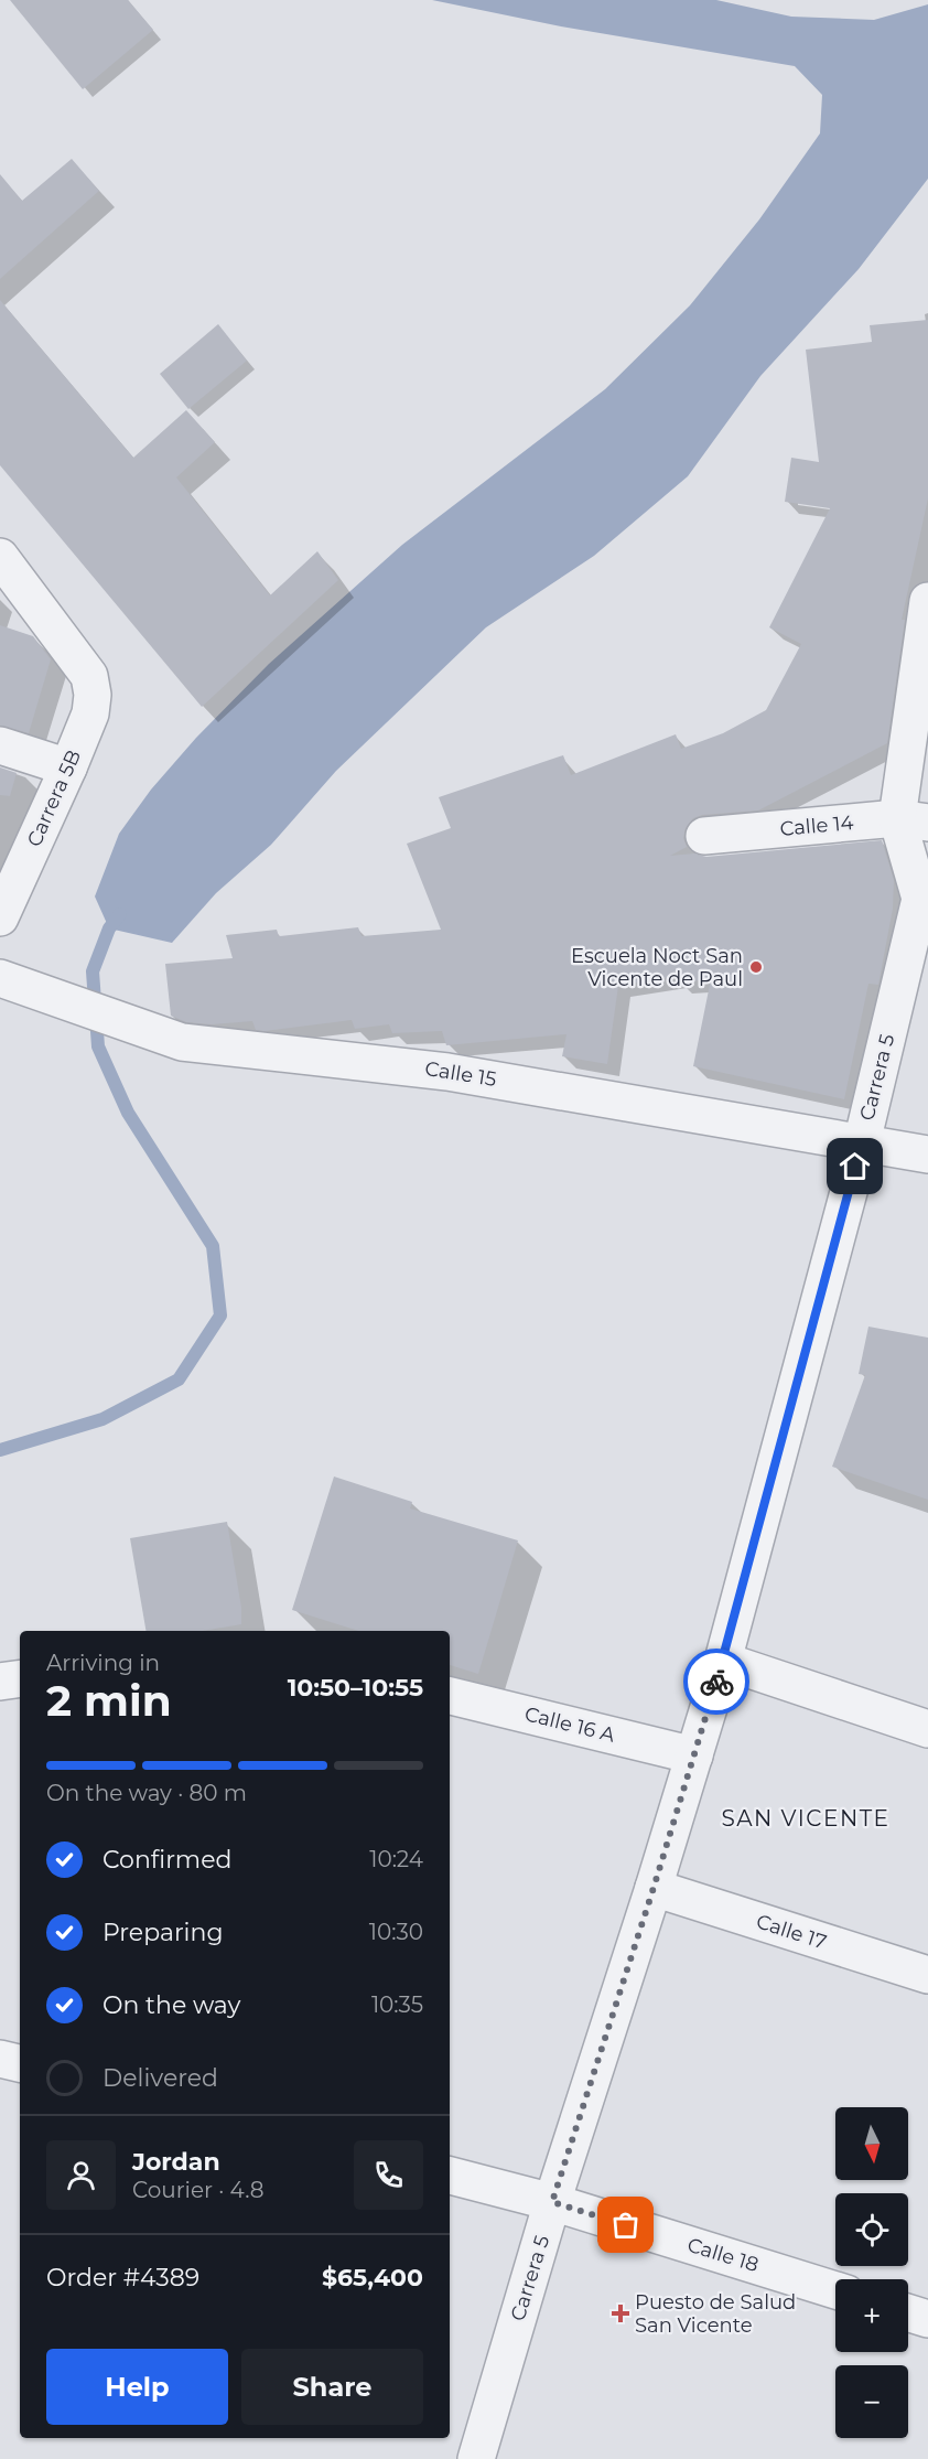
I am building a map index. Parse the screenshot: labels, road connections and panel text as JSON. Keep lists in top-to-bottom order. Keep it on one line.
{"streets":{"street":["Carrera 5B","Calle 14","Calle 15","Carrera 5","Calle 16 A","Calle 17","Calle 18"]},"crossings":[["Calle 14","Carrera 5"],["Calle 15","Carrera 5"],["Carrera 5","Calle 16 A"],["Carrera 5","Calle 17"],["Carrera 5","Calle 18"]],"districts":["SAN VICENTE"],"places":{"other":["Escuela Noct San Vicente de Paul"],"health":["Puesto de Salud San Vicente"]},"north":"bottom","page":{"heading":["2 min","Arriving in","10:50–10:55"],"panel":["Jordan","Courier · 4.8","Order #4389","$65,400"],"bar":"On the way · 80 m","list":[["Confirmed","10:24"],["Preparing","10:30"],["On the way","10:35"],"Delivered"],"map_buttons":["+","−"],"buttons":["Help","Share"]}}
